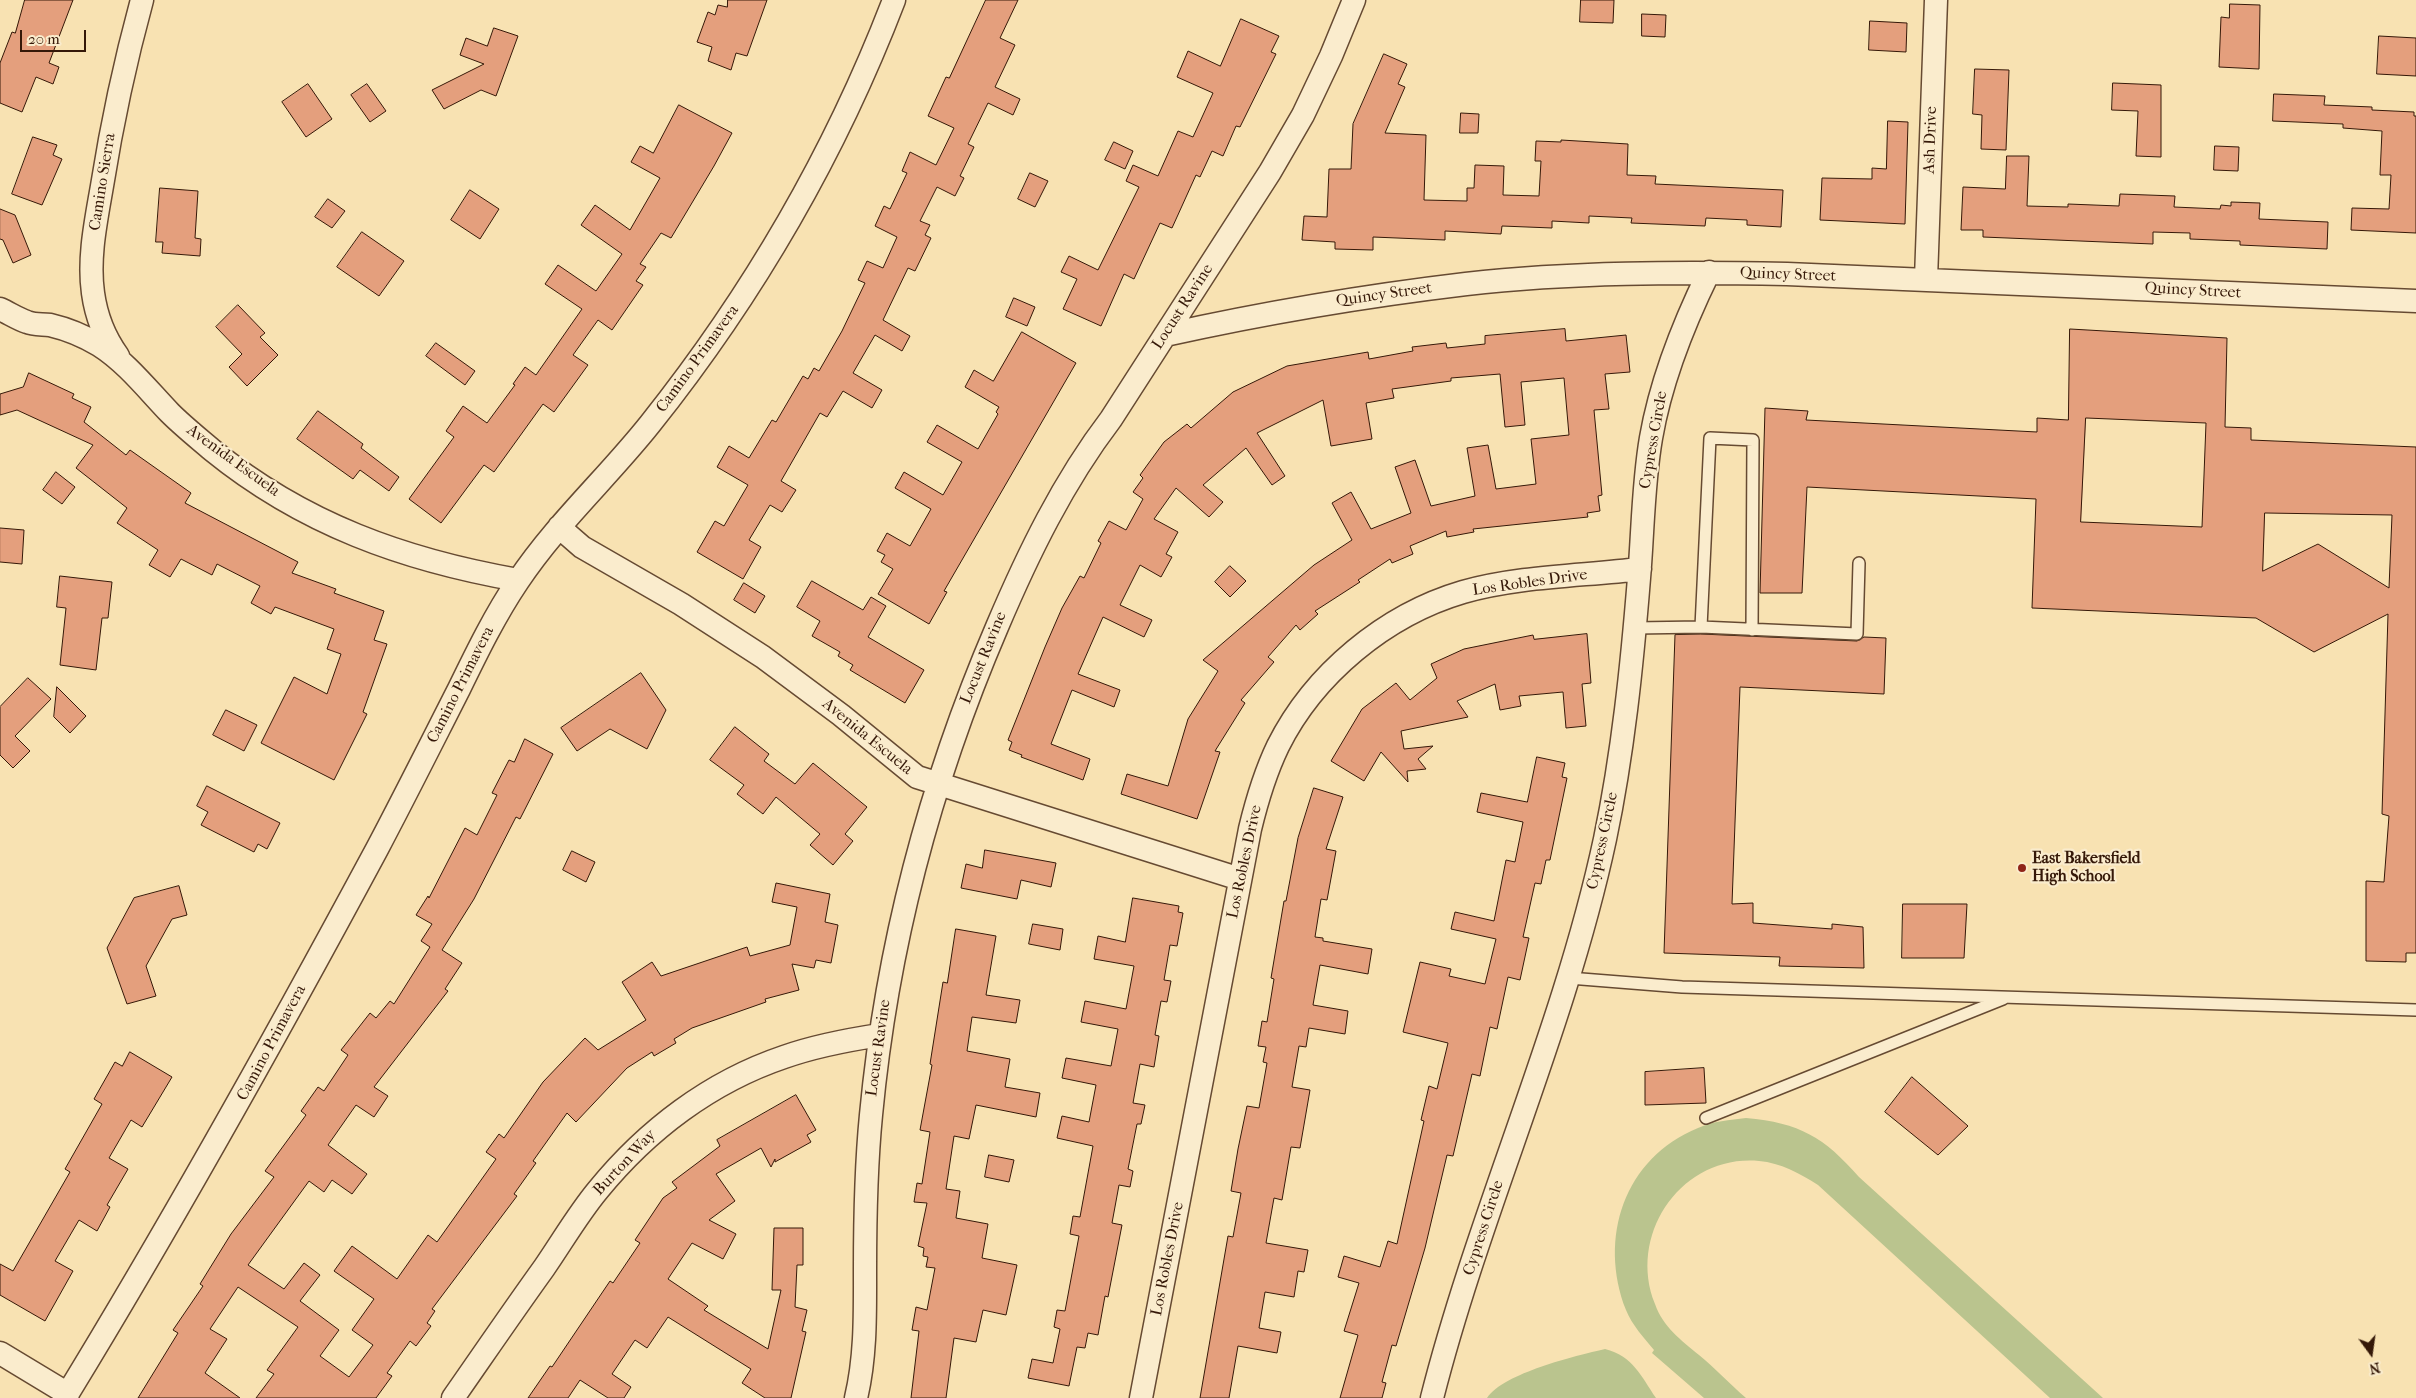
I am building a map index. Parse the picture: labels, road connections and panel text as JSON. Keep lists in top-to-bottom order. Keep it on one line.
{"streets":{"street":["Ash Drive","Camino Sierra","Quincy Street","Locust Ravine","Camino Primavera","Cypress Circle","Avenida Escuela","Los Robles Drive","Burton Way"]},"crossings":[["Ash Drive","Quincy Street"],["Camino Sierra","Avenida Escuela"],["Quincy Street","Locust Ravine"],["Quincy Street","Cypress Circle"],["Locust Ravine","Avenida Escuela"],["Locust Ravine","Burton Way"],["Camino Primavera","Avenida Escuela"],["Cypress Circle","Los Robles Drive"],["Avenida Escuela","Los Robles Drive"]],"places":["East Bakersfield High School"],"scale_bar":"20 m","north":"bottom"}
